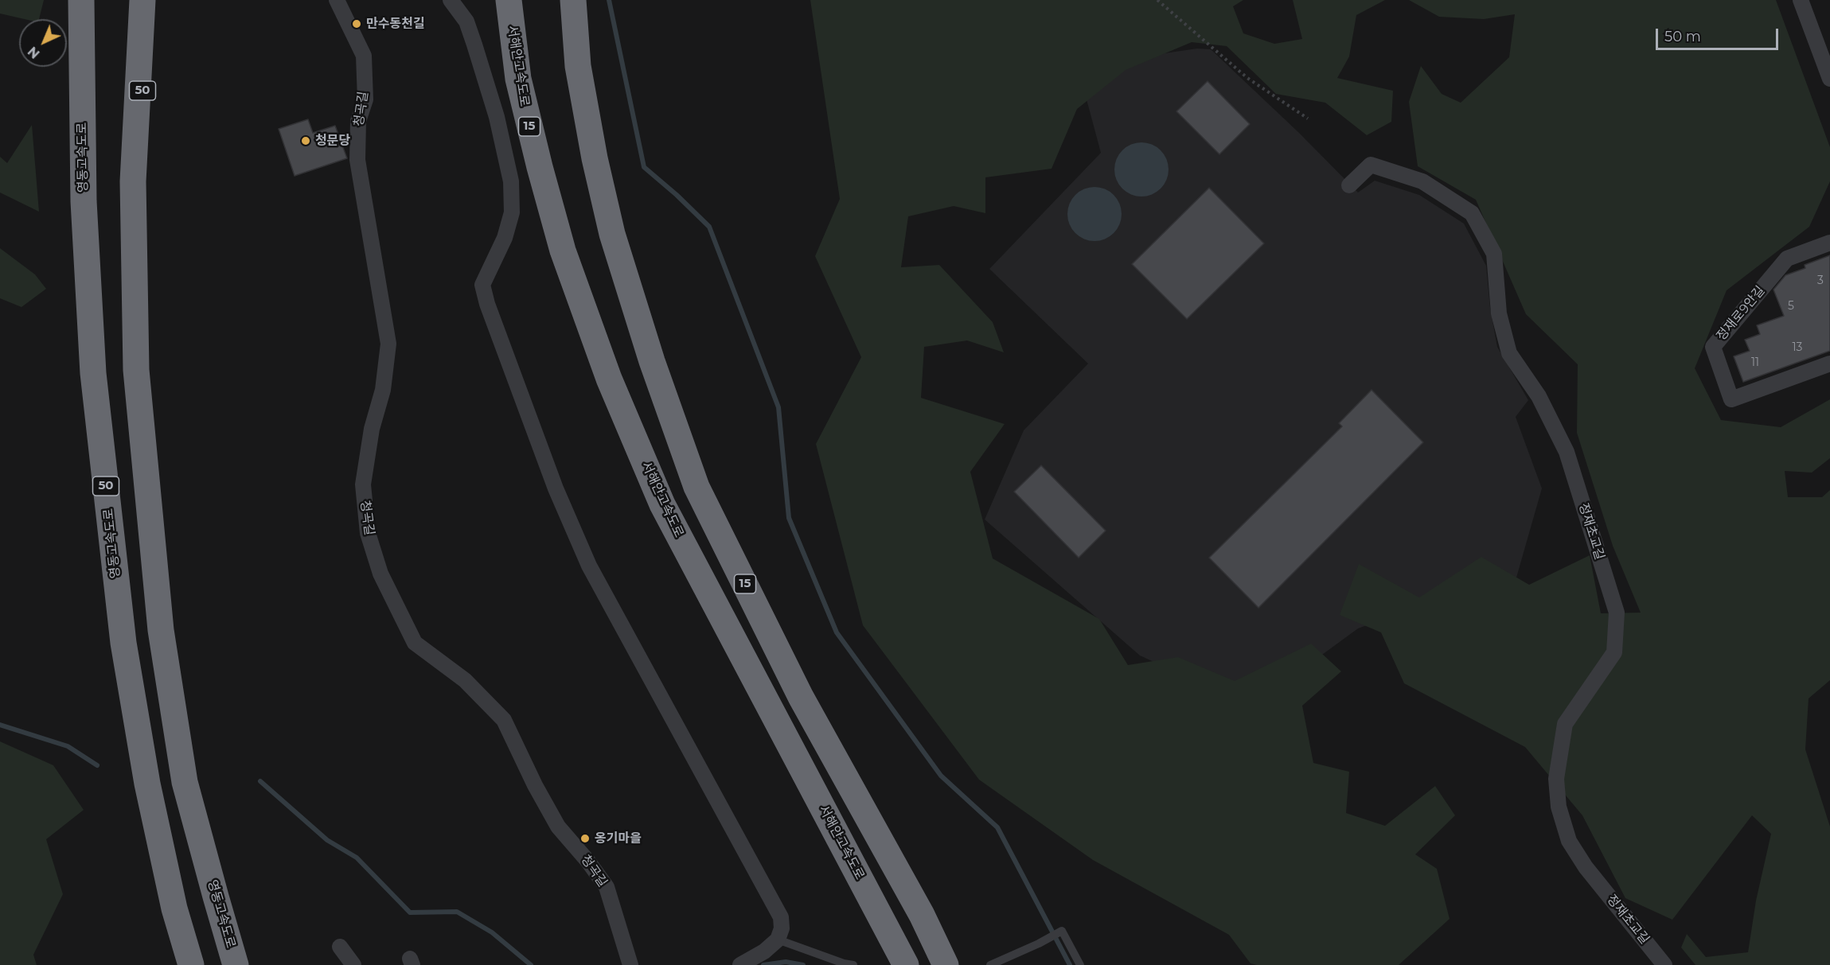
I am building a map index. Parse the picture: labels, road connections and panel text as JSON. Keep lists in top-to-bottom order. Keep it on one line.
{"streets":{"highway":["서해안고속도로","50","15","영동고속도로"],"street":["청곡길","정재로9안길","정재초교길"]},"places":["만수동천길","청문당","옹기마을"],"house_numbers":["3","5","13","11"],"scale_bar":"50 m","north":"bottom left"}
